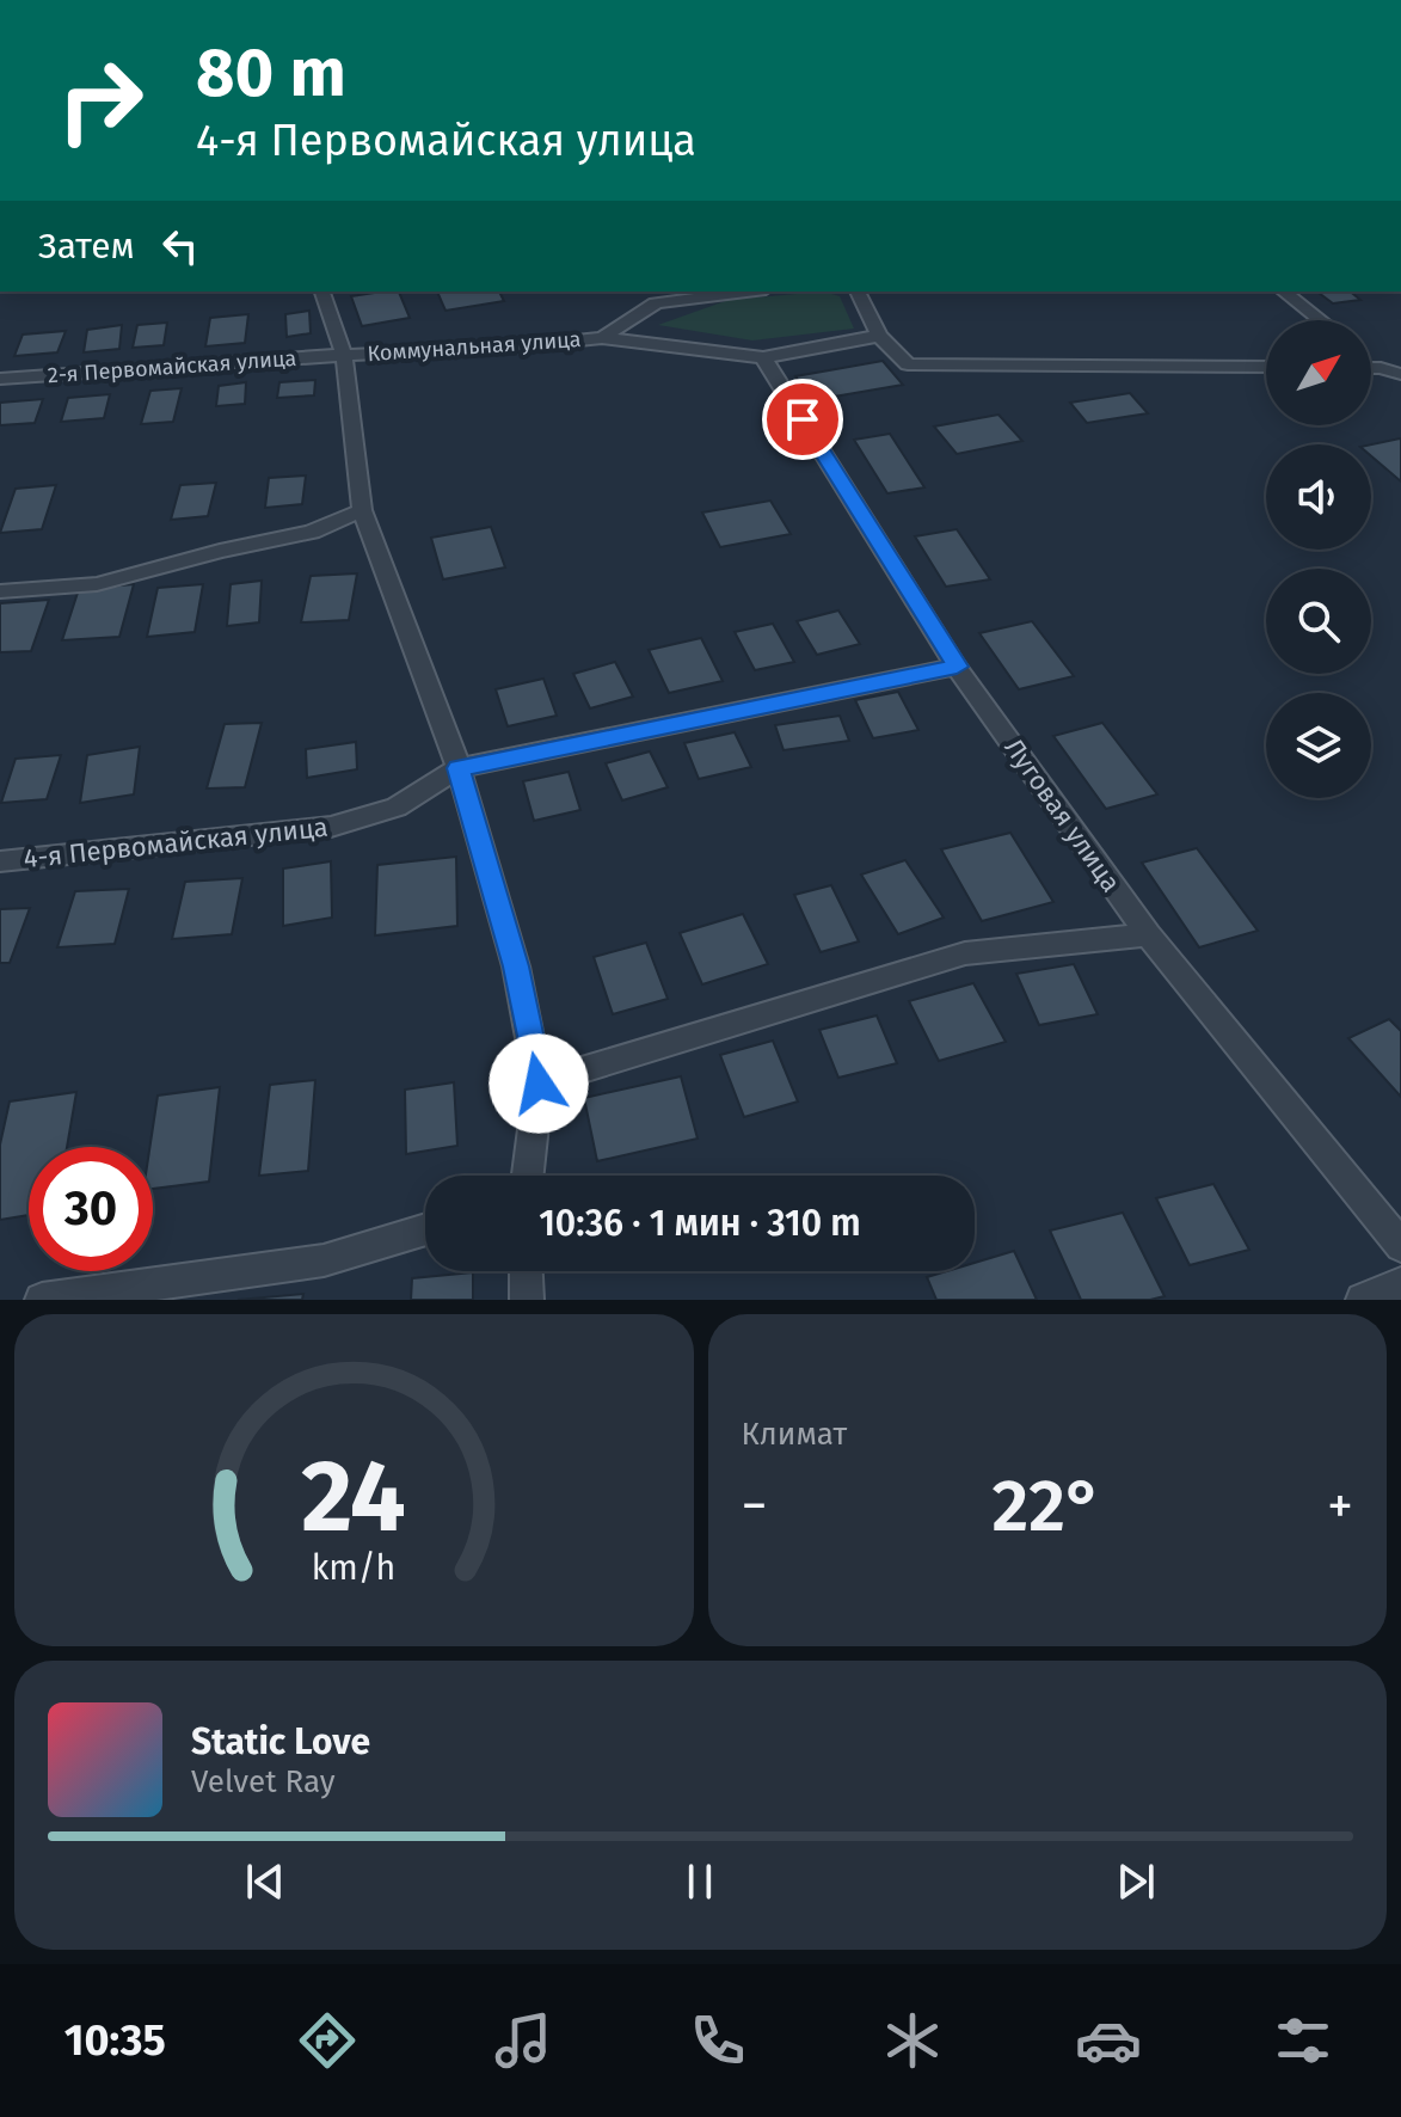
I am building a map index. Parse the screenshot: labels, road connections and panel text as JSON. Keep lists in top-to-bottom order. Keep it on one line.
{"streets":{"street":["Коммунальная улица","2-я Первомайская улица","Луговая улица","4-я Первомайская улица"]},"crossings":[["Коммунальная улица","2-я Первомайская улица"],["Луговая улица","4-я Первомайская улица"]],"north":"top right","page":{"turn":["80 m","4-я Первомайская улица"],"then":"Затем","limit":"30","trip":"10:36 · 1 мин · 310 m","tile":"Климат","heat":["−","22°","+"],"song":["Static Love","Velvet Ray"],"tabs":"10:35","gauge":["24","km/h"]}}
